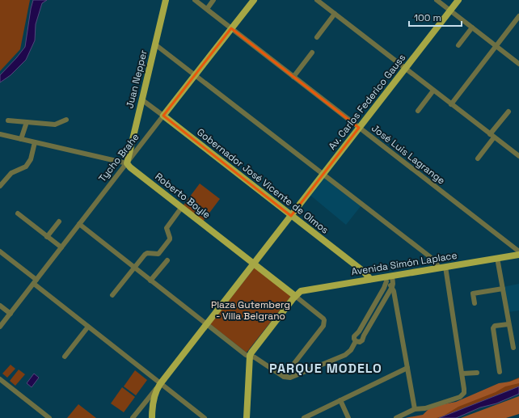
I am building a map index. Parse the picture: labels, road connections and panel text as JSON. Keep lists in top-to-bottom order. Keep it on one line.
{"streets":{"main road":["Juan Nepper","Av. Carlos Federico Gauss","Tycho Brahe","Gobernador José Vicente de Olmos","Roberto Boyle","Avenida Simón Laplace"],"street":["José Luis Lagrange"]},"crossings":[["Juan Nepper","Tycho Brahe"],["Juan Nepper","Gobernador José Vicente de Olmos"],["Juan Nepper","Roberto Boyle"],["Av. Carlos Federico Gauss","José Luis Lagrange"],["Av. Carlos Federico Gauss","Gobernador José Vicente de Olmos"],["Av. Carlos Federico Gauss","Roberto Boyle"],["José Luis Lagrange","Tycho Brahe"],["Tycho Brahe","Gobernador José Vicente de Olmos"],["Tycho Brahe","Roberto Boyle"],["Gobernador José Vicente de Olmos","Avenida Simón Laplace"],["Roberto Boyle","Avenida Simón Laplace"]],"districts":["PARQUE MODELO"],"parks":["Plaza Gutemberg - Villa Belgrano"],"scale_bar":"100 m"}
